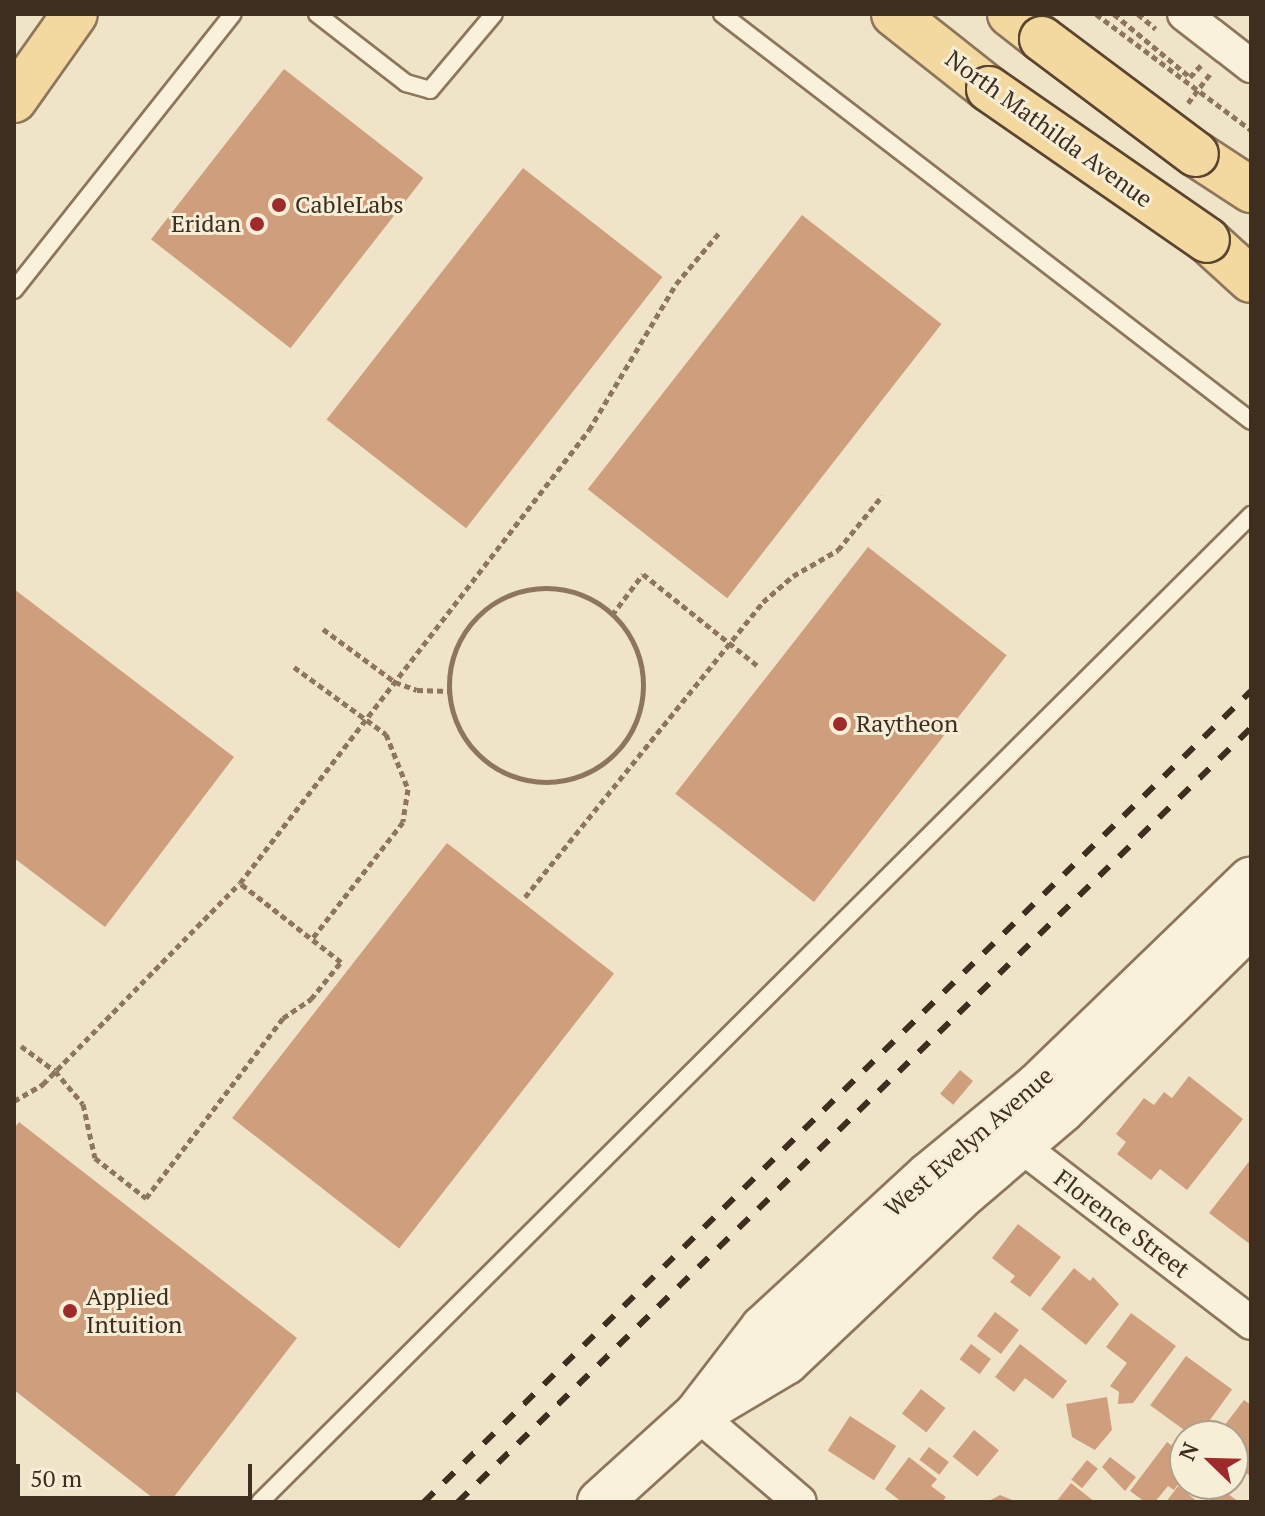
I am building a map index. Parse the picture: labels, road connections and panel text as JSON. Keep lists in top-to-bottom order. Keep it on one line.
{"streets":{"main road":["North Mathilda Avenue","West Evelyn Avenue"],"street":["Florence Street"]},"crossings":[["West Evelyn Avenue","Florence Street"]],"places":["CableLabs","Eridan","Raytheon","Applied Intuition"],"scale_bar":"50 m","north":"top left"}
